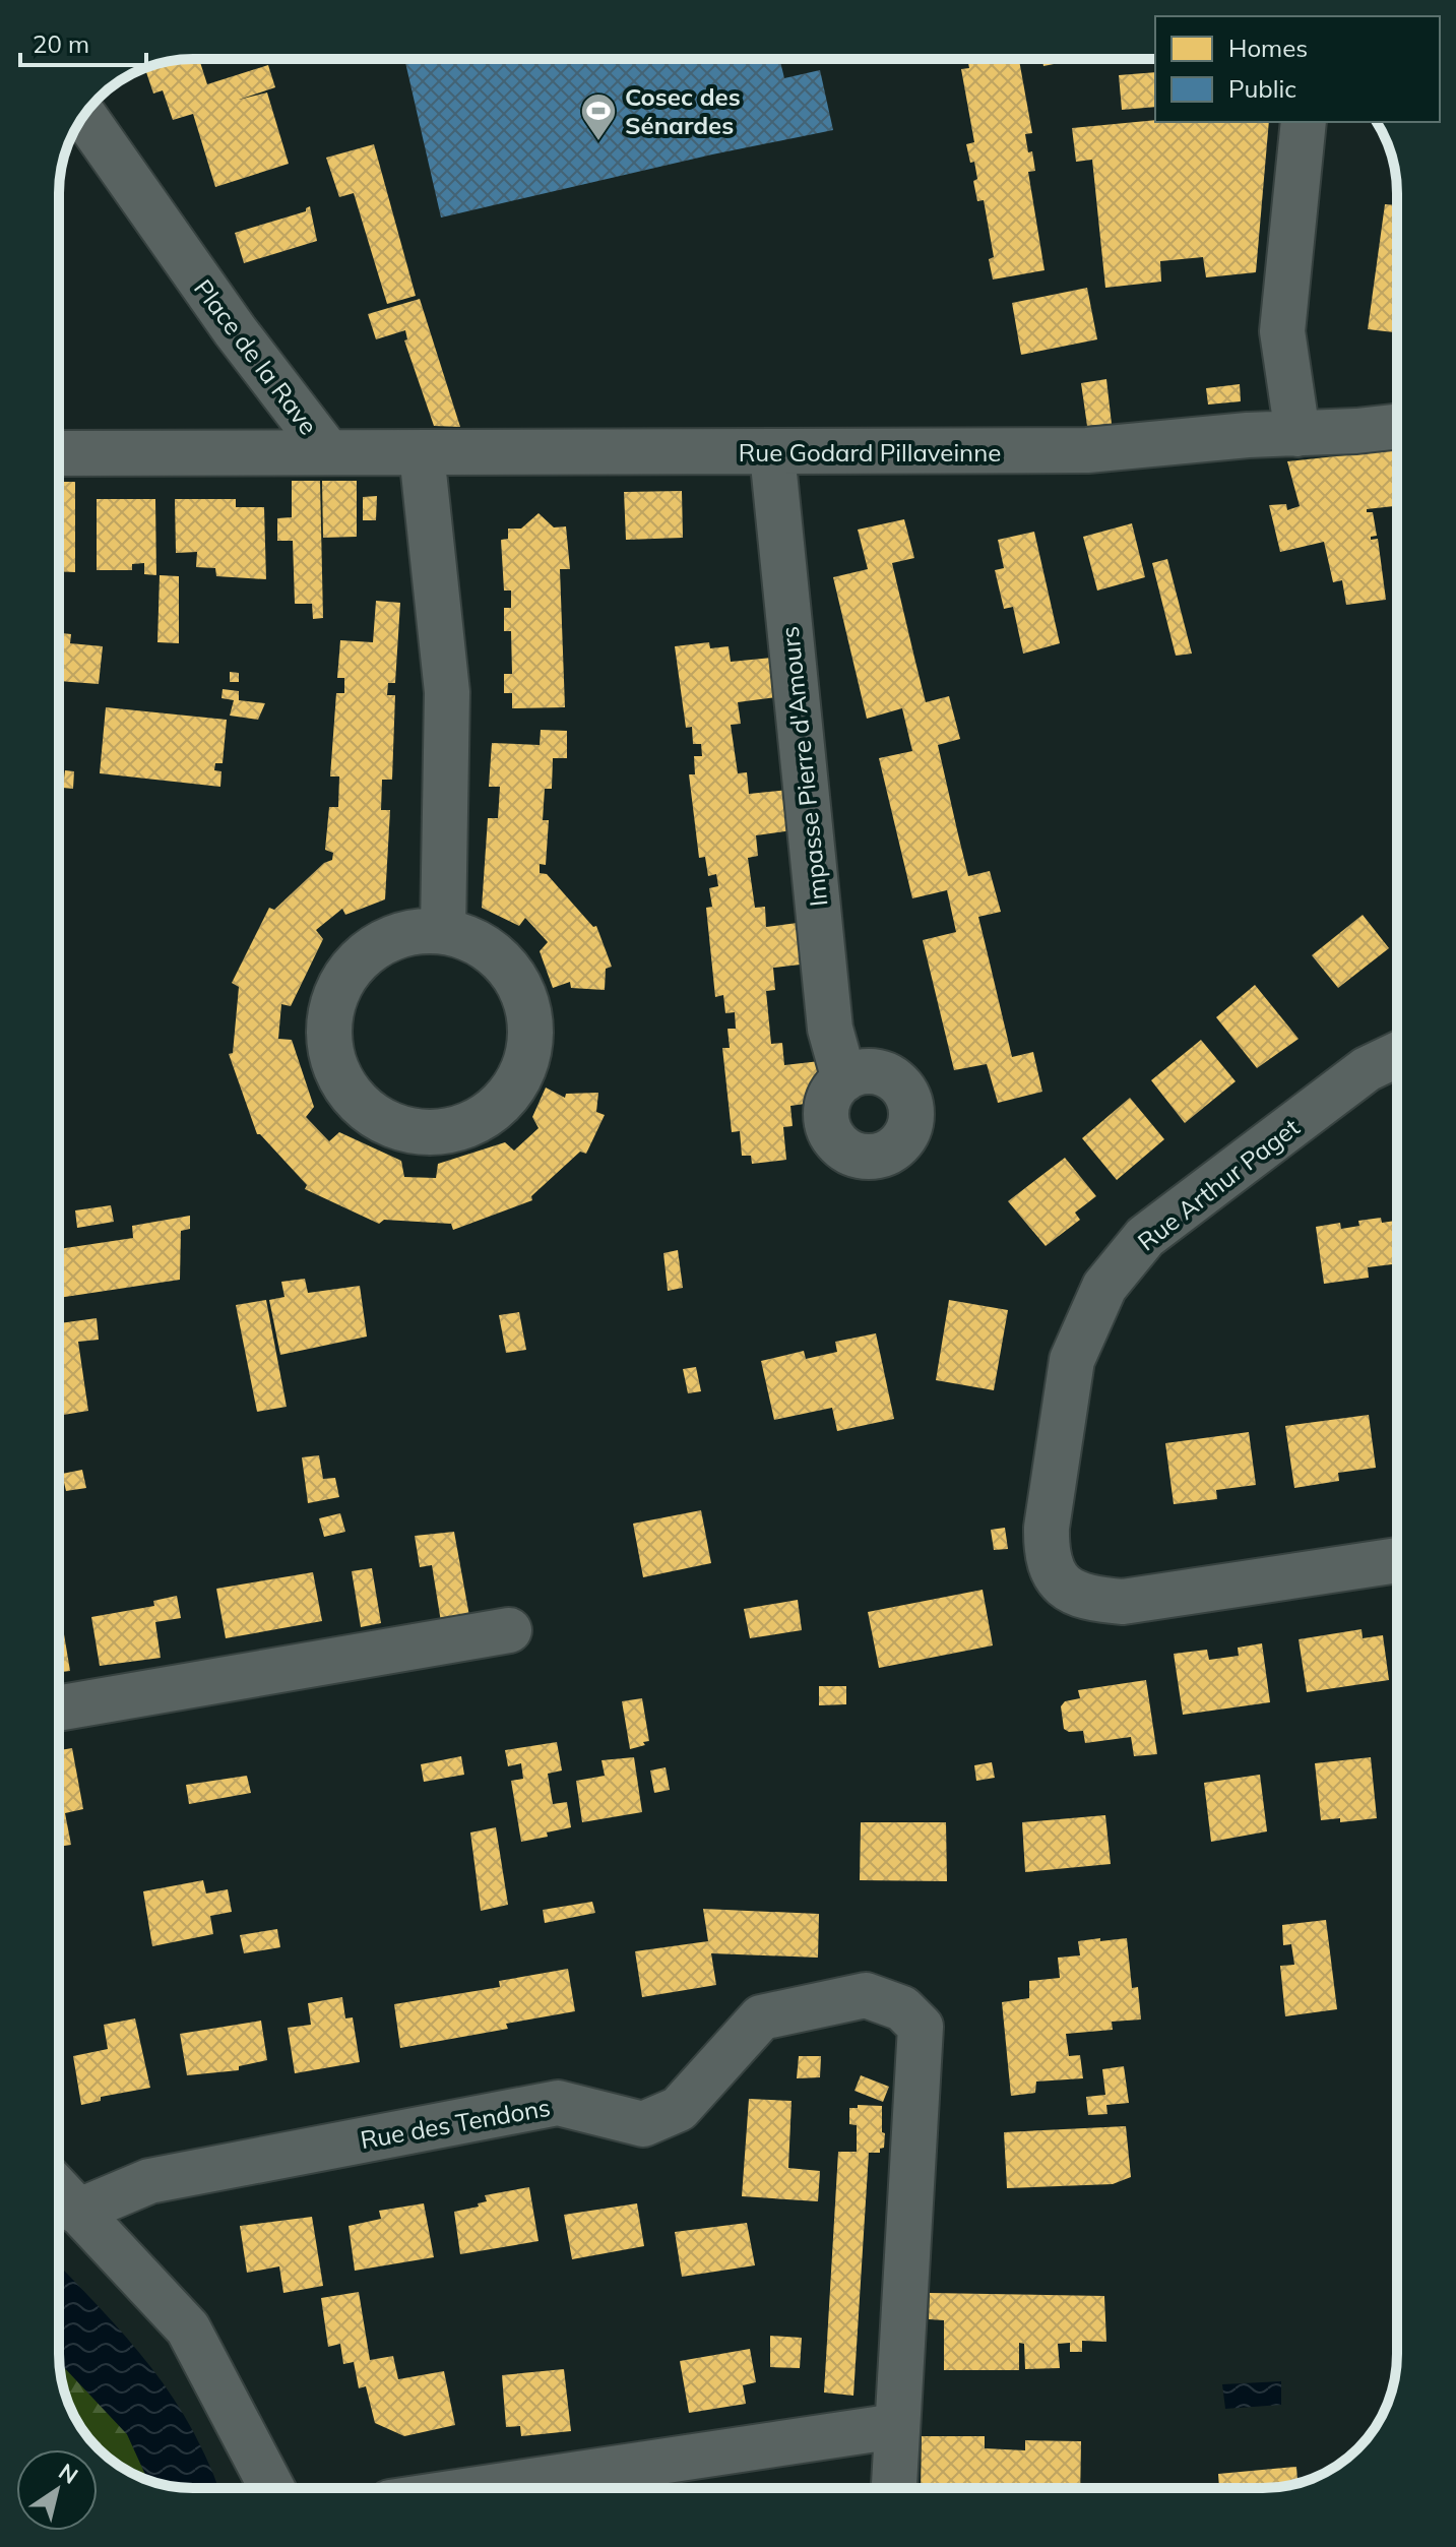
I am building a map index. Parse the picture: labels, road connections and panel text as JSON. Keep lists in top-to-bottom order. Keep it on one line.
{"streets":{"street":["Place de la Rave","Rue Godard Pillaveinne","Impasse Pierre d'Amours","Rue Arthur Paget","Rue des Tendons"]},"crossings":[["Place de la Rave","Rue Godard Pillaveinne"],["Rue Godard Pillaveinne","Impasse Pierre d'Amours"]],"places":{"sports":["Cosec des Sénardes"]},"legend":["Homes","Public"],"scale_bar":"20 m","north":"top right"}
